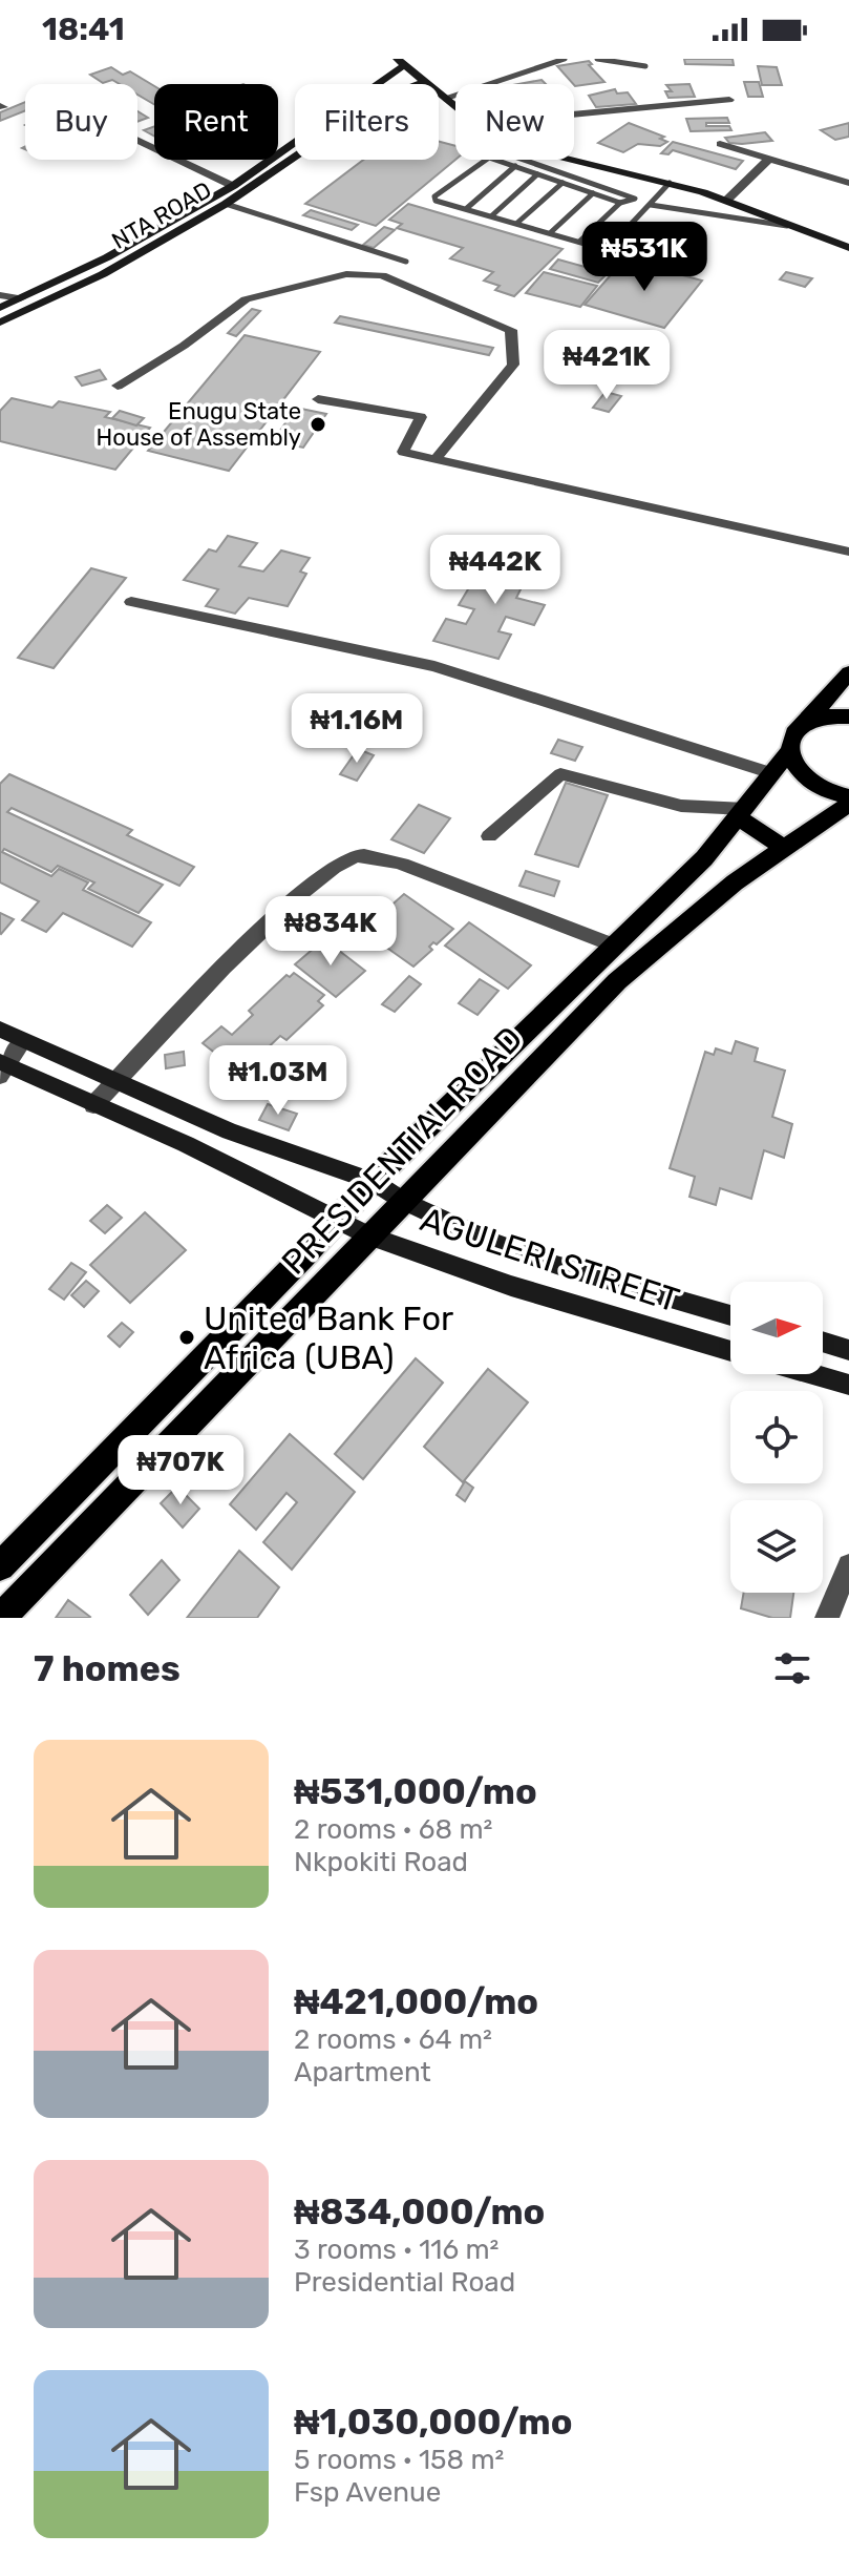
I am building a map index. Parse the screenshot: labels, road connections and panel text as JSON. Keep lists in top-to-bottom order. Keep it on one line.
{"streets":{"main road":["NTA ROAD","PRESIDENTIAL ROAD","AGULERI STREET"]},"crossings":[["PRESIDENTIAL ROAD","AGULERI STREET"]],"places":["Enugu State House of Assembly","United Bank For Africa (UBA)"],"north":"right","page":{"status":"18:41","chip":["Buy","Rent","Filters","New"],"price":["₦531K","₦421K","₦442K","₦1.16M","₦834K","₦1.03M","₦707K"],"heading":"7 homes","list":[{"name":"₦531,000/mo","note":"2 rooms · 68 m² · Nkpokiti Road"},{"name":"₦421,000/mo","note":"2 rooms · 64 m² · Apartment"},{"name":"₦834,000/mo","note":"3 rooms · 116 m² · Presidential Road"},{"name":"₦1,030,000/mo","note":"5 rooms · 158 m² · Fsp Avenue"}]}}
